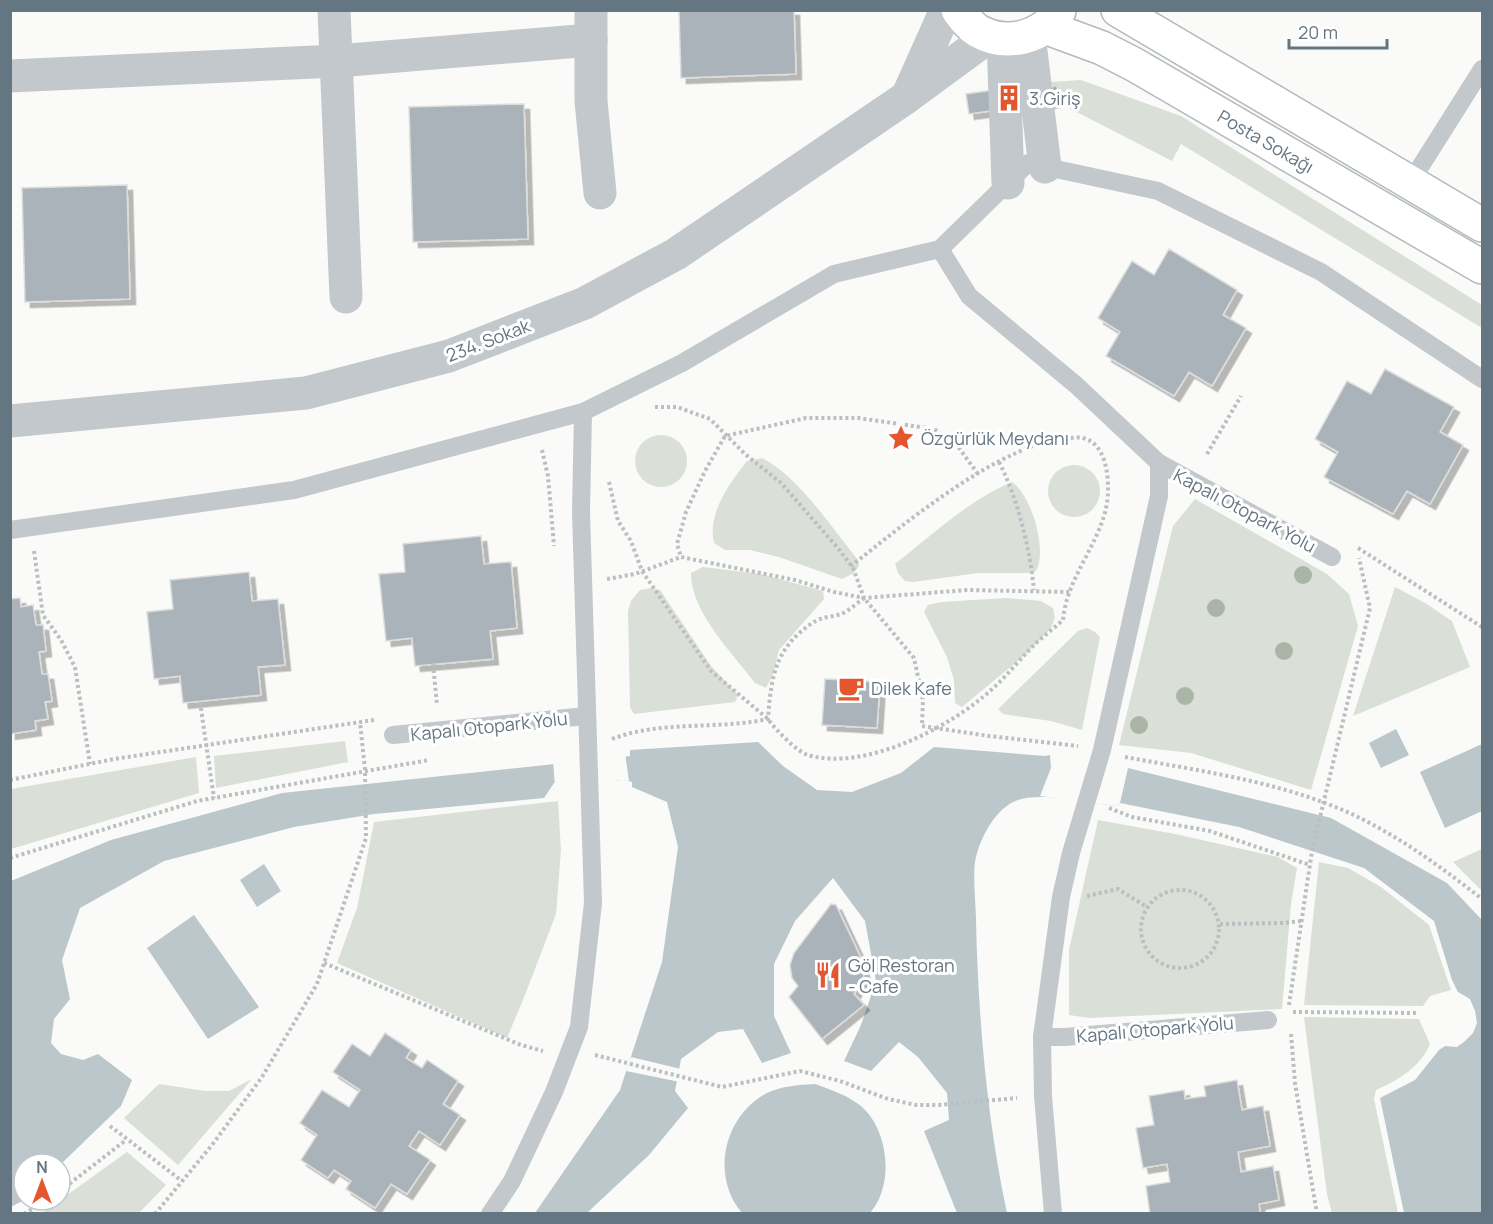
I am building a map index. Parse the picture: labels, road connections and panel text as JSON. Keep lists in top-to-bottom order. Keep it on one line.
{"streets":{"street":["Posta Sokağı","234. Sokak"],"lane":["Kapalı Otopark Yolu"]},"crossings":[["Posta Sokağı","234. Sokak"]],"places":{"building":["3.Giriş"],"place":["Özgürlük Meydanı"],"cafe":["Dilek Kafe"],"restaurant":["Göl Restoran - Cafe"]},"scale_bar":"20 m","north":"top"}
